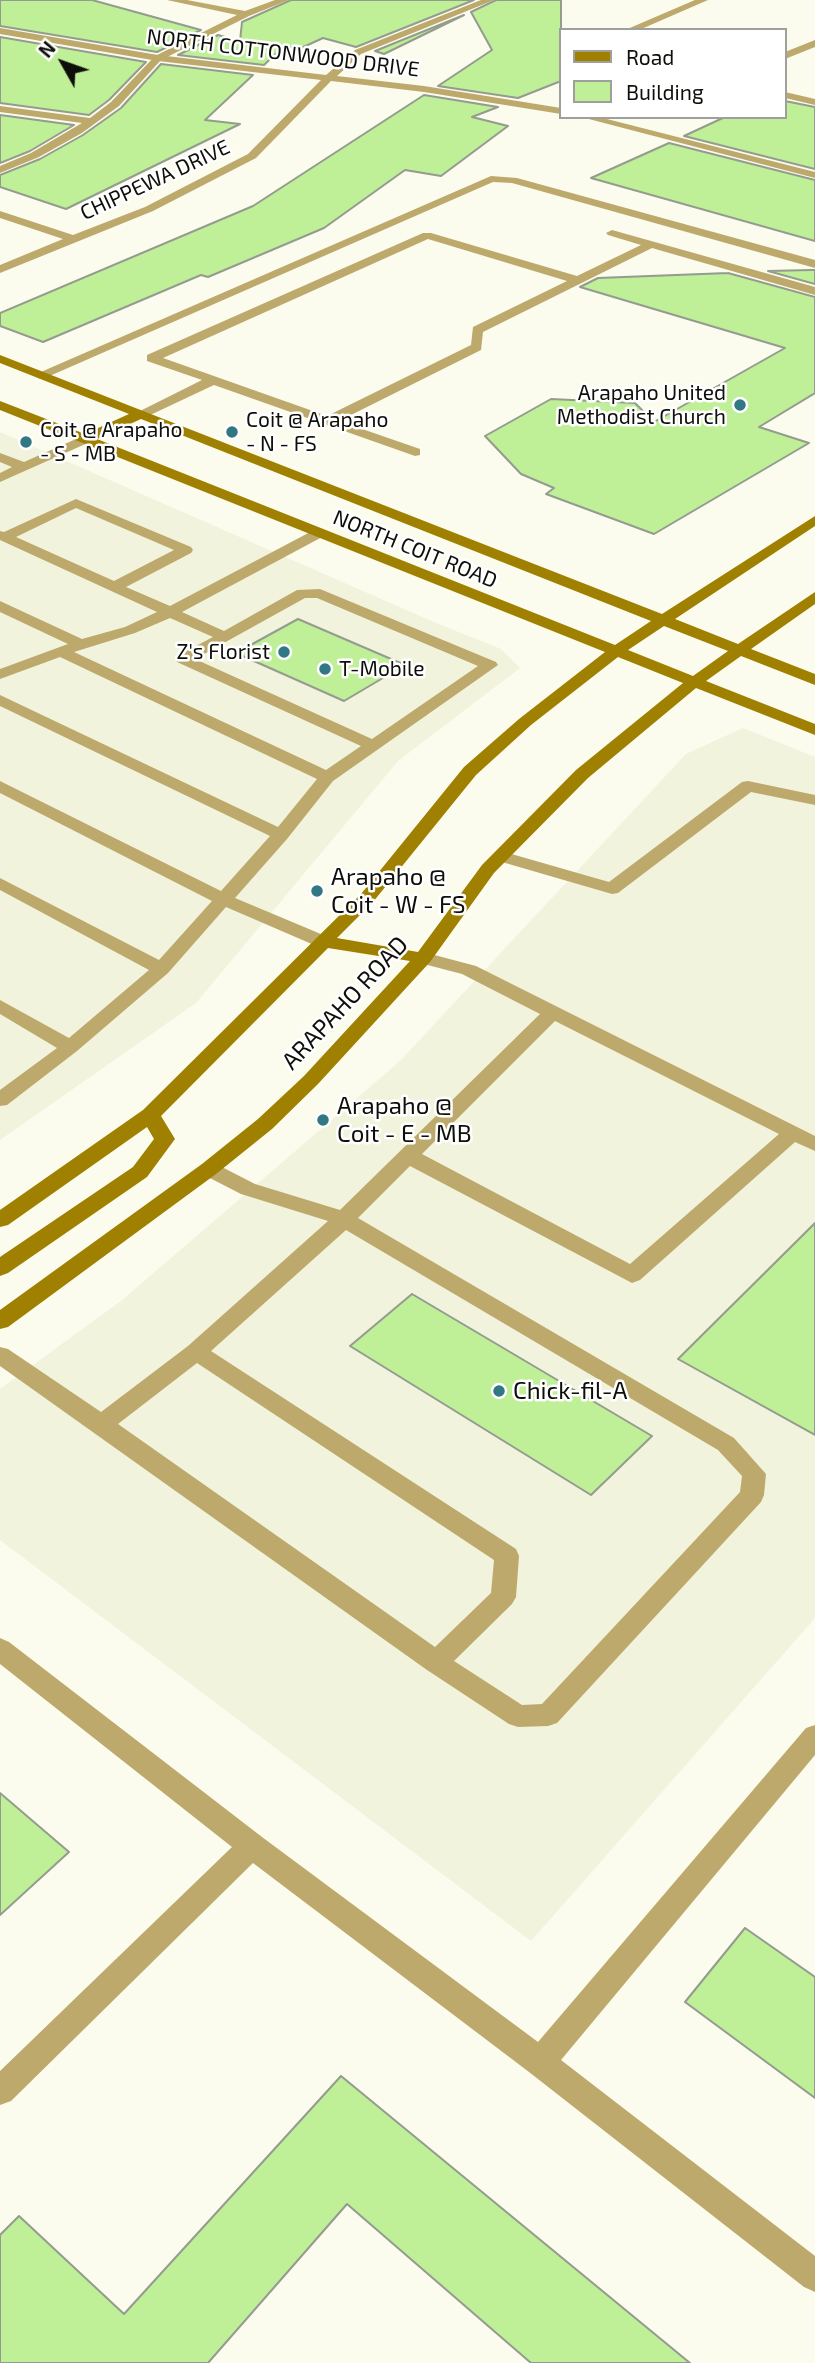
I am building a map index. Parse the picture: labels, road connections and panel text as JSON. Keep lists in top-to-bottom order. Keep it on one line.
{"streets":{"main road":["NORTH COIT ROAD","ARAPAHO ROAD"],"street":["NORTH COTTONWOOD DRIVE","CHIPPEWA DRIVE"]},"crossings":[["NORTH COTTONWOOD DRIVE","CHIPPEWA DRIVE"],["NORTH COIT ROAD","ARAPAHO ROAD"]],"places":["Arapaho United Methodist Church","Coit @ Arapaho - N - FS","Coit @ Arapaho - S - MB","Z's Florist","T-Mobile","Arapaho @ Coit - W - FS","Arapaho @ Coit - E - MB","Chick-fil-A"],"legend":["Road","Building"],"north":"top left"}
